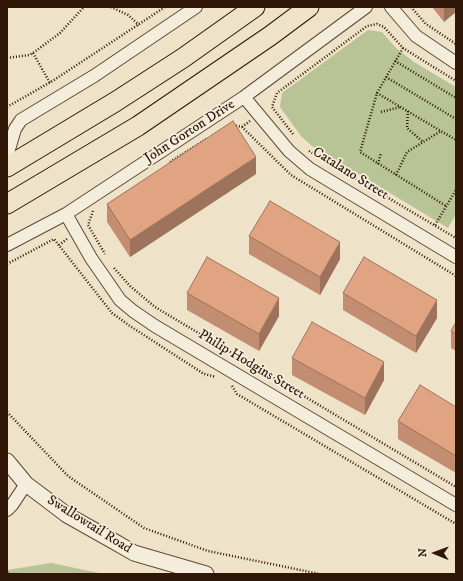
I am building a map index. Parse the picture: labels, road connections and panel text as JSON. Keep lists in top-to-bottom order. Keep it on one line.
{"streets":{"street":["John Gorton Drive","Catalano Street","Philip Hodgins Street","Swallowtail Road"]},"crossings":[["John Gorton Drive","Catalano Street"],["John Gorton Drive","Philip Hodgins Street"]],"north":"left"}
